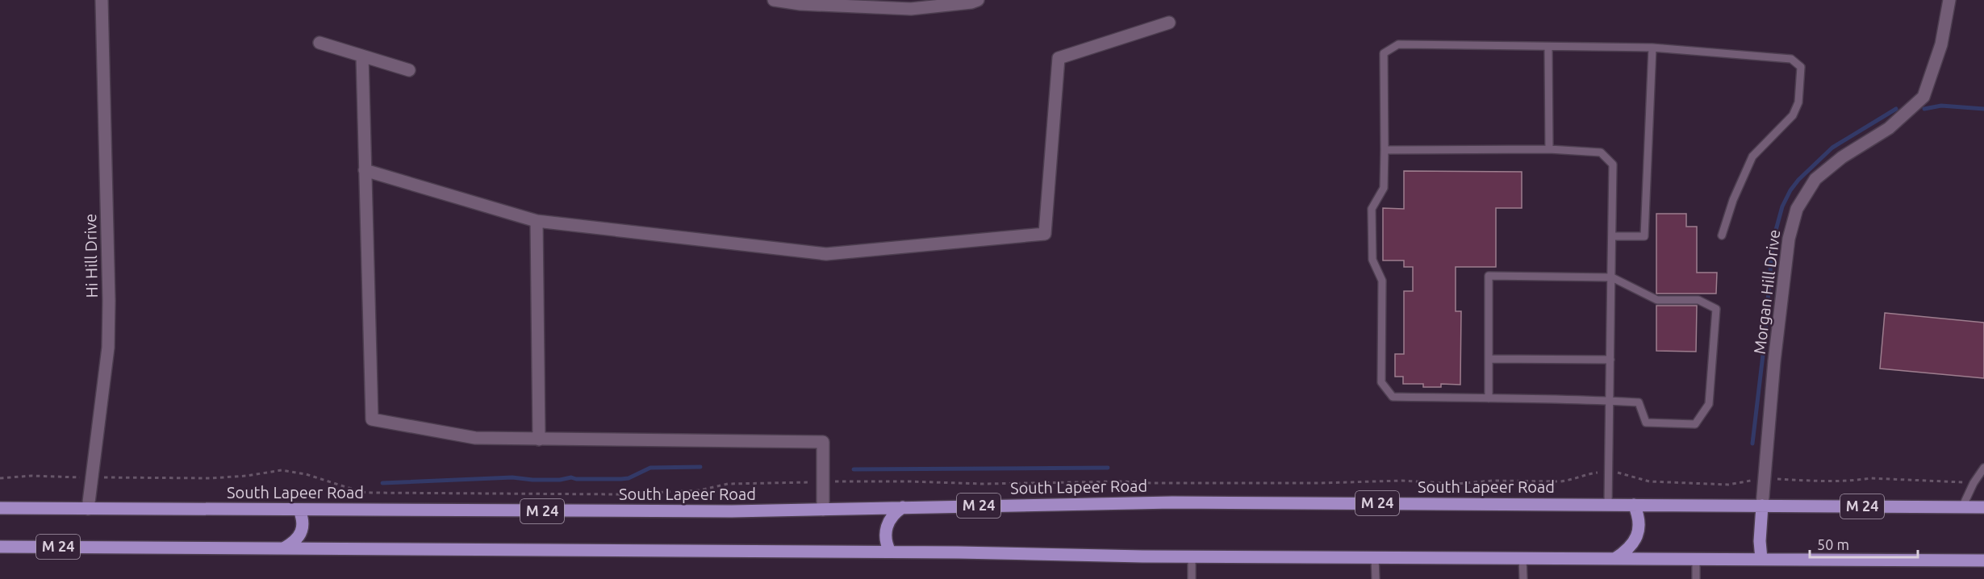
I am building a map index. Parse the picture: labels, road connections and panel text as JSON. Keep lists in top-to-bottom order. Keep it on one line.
{"streets":{"main road":["South Lapeer Road","M 24"],"street":["Hi Hill Drive","Morgan Hill Drive"]},"crossings":[["Hi Hill Drive","South Lapeer Road"],["Morgan Hill Drive","South Lapeer Road"]],"scale_bar":"50 m"}
